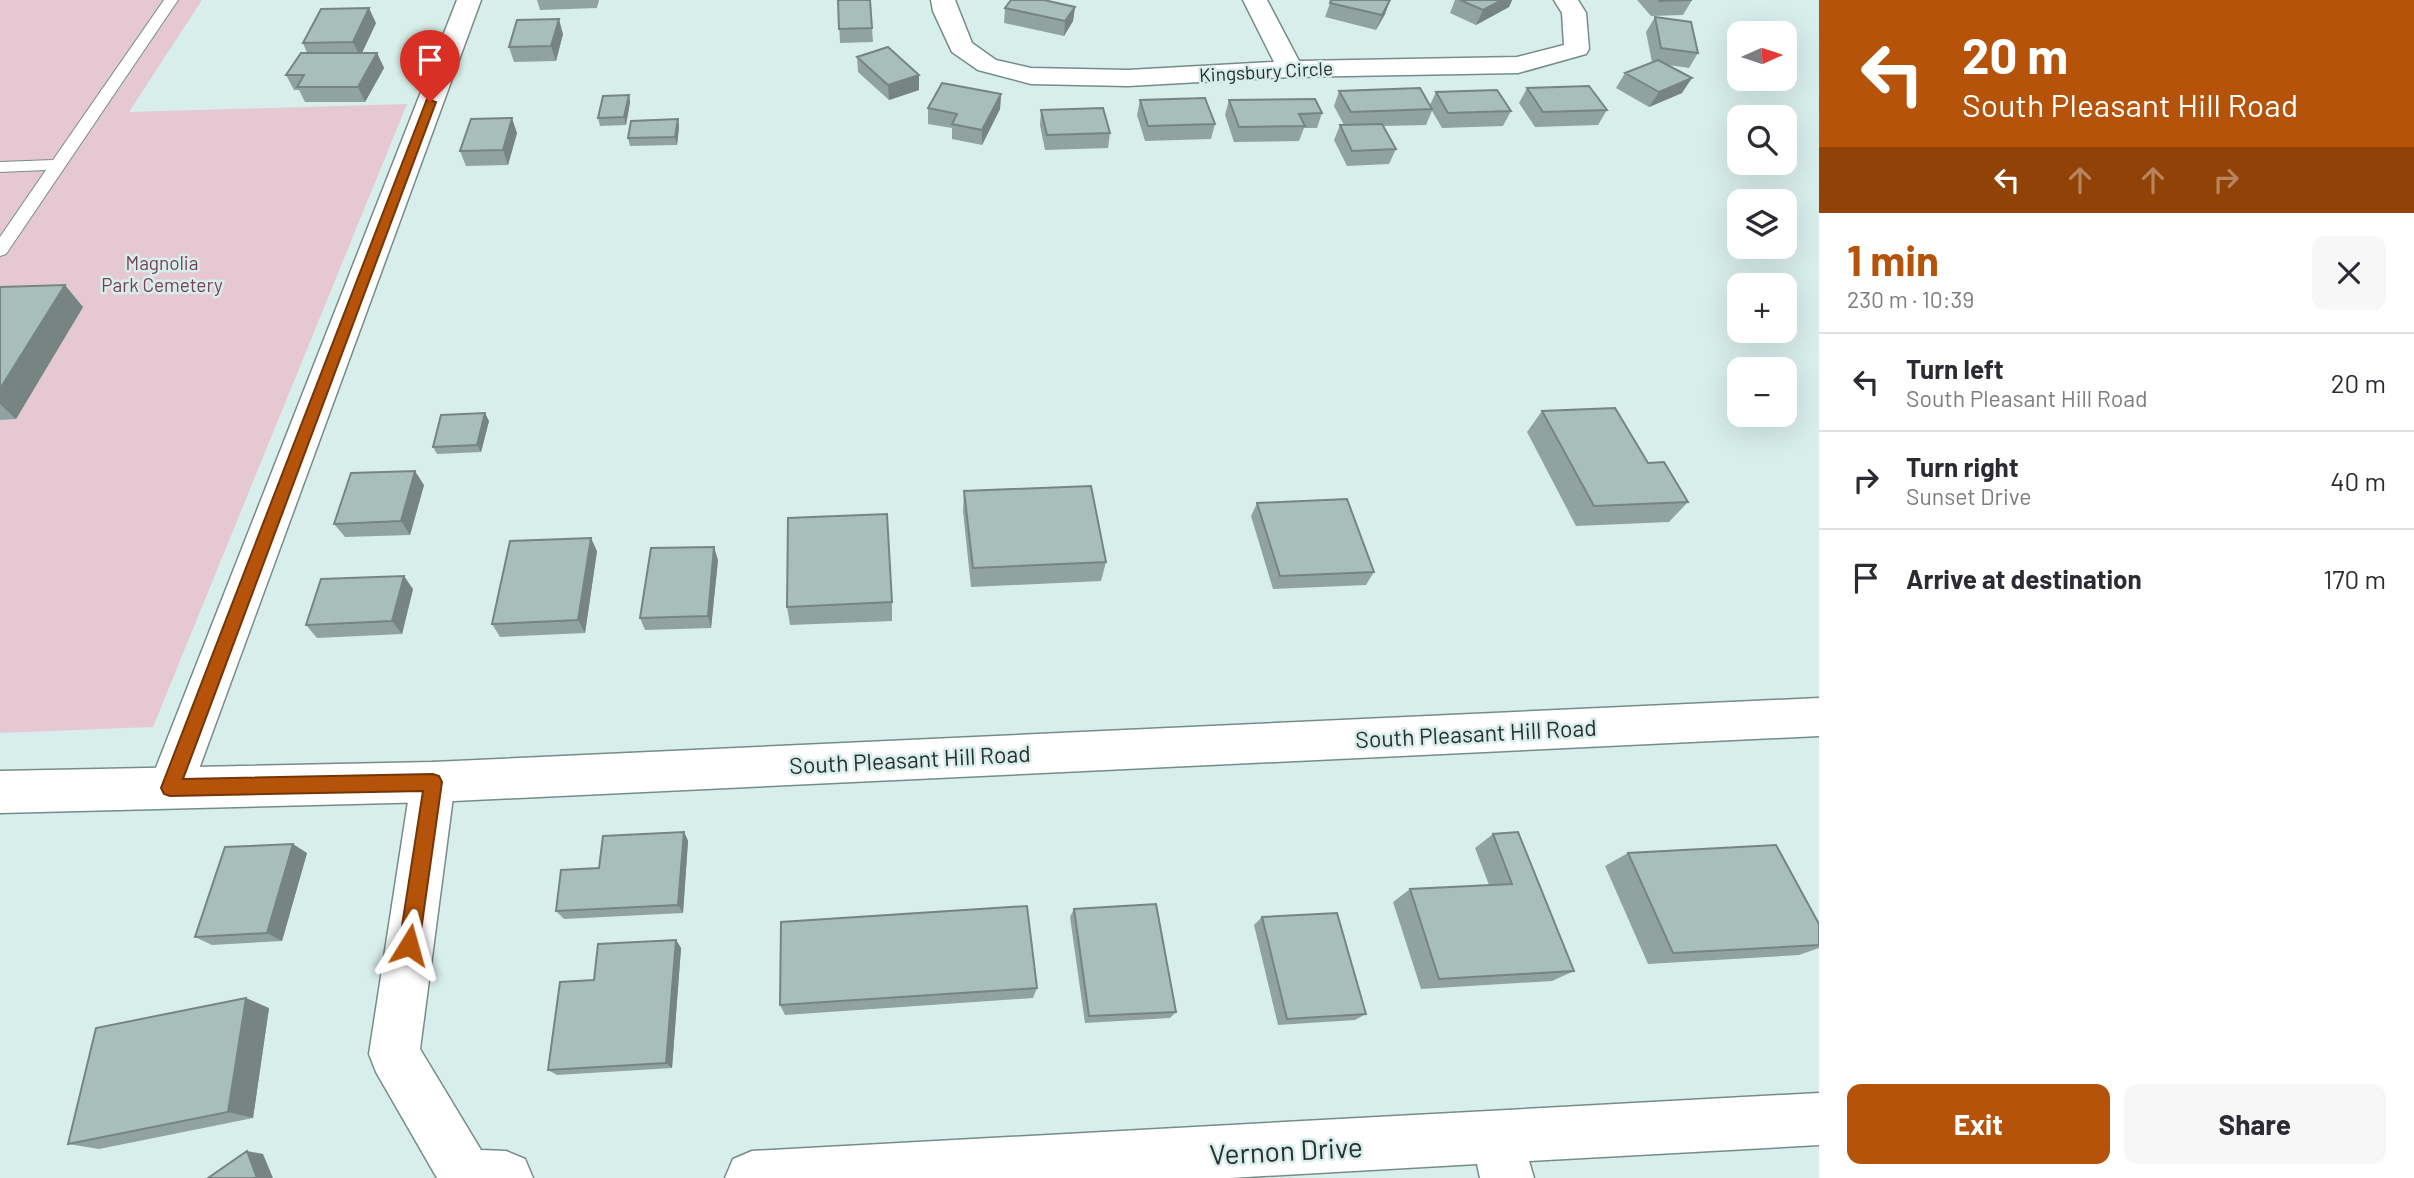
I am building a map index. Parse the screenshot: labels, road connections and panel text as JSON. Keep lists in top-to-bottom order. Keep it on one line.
{"streets":{"street":["Kingsbury Circle","South Pleasant Hill Road","Vernon Drive"]},"parks":["Magnolia Park Cemetery"],"north":"right","page":{"turn":["20 m","South Pleasant Hill Road"],"map_buttons":["+","−"],"heading":["1 min","230 m · 10:39"],"list":[{"name":"Turn left","note":"South Pleasant Hill Road","value":"20 m"},{"name":"Turn right","note":"Sunset Drive","value":"40 m"},{"name":"Arrive at destination","value":"170 m"}],"buttons":["Exit","Share"]}}
